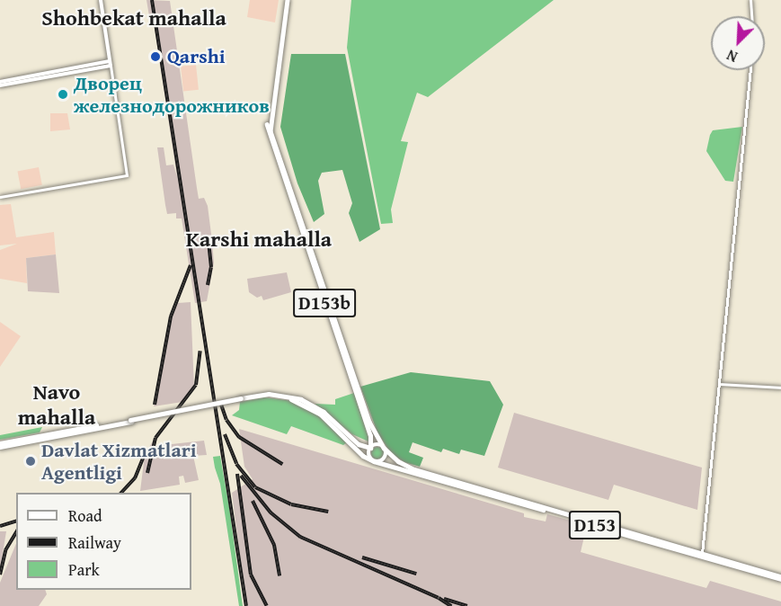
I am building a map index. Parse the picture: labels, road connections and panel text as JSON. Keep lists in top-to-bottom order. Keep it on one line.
{"streets":{"main road":["D153b","D153"]},"crossings":[["D153b","D153"]],"districts":["Shohbekat mahalla","Karshi mahalla","Navo mahalla"],"places":["Qarshi","Дворец железнодорожников","Davlat Xizmatlari Agentligi"],"legend":["Road","Railway","Park"],"north":"bottom left"}
